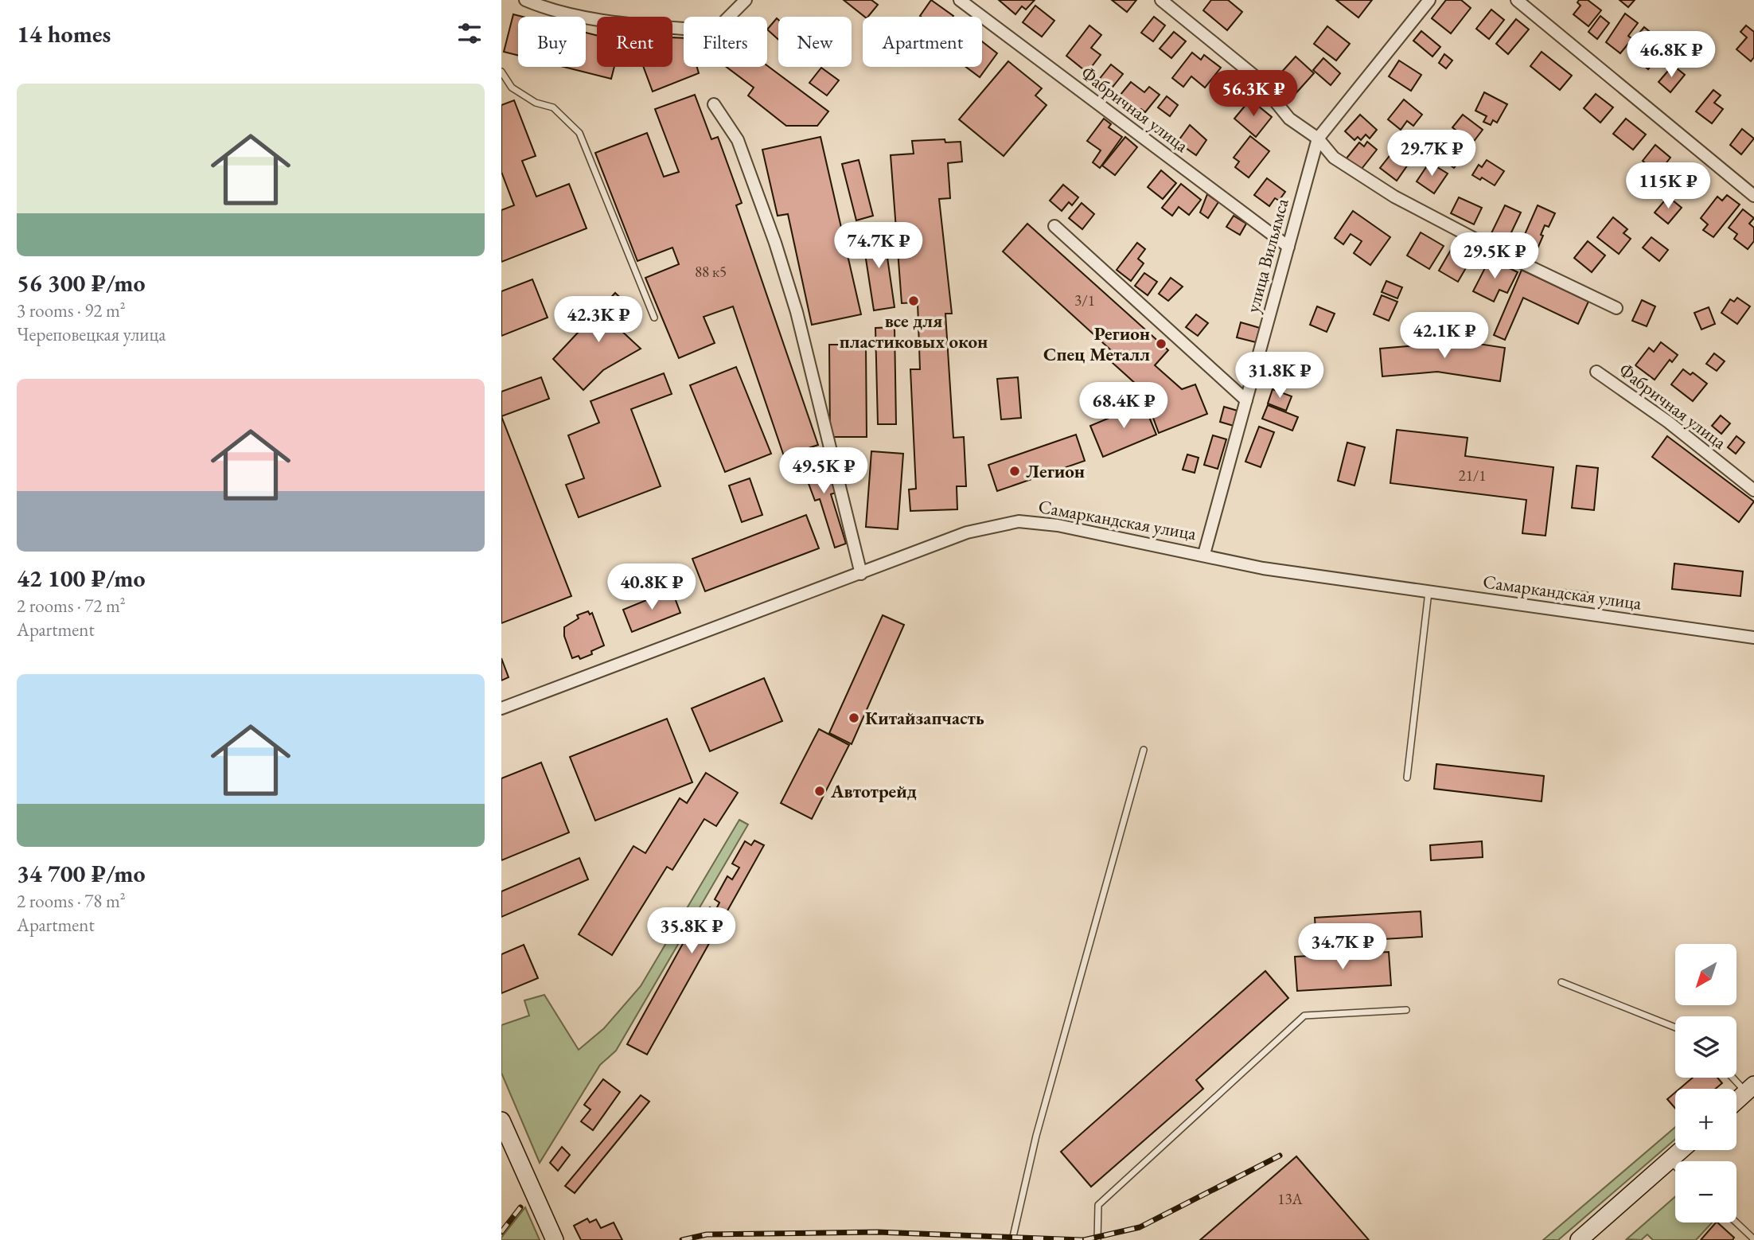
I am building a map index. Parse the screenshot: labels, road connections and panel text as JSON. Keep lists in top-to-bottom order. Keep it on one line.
{"streets":{"street":["Фабричная улица","улица Вильямса","Самаркандская улица"]},"crossings":[["Фабричная улица","улица Вильямса"],["улица Вильямса","Самаркандская улица"]],"places":["все для пластиковых окон","Регион Спец Металл","Легион","Китайзапчасть","Автотрейд"],"house_numbers":["88 к5","3/1","21/1","13А"],"north":"bottom left","page":{"heading":"14 homes","chip":["Buy","Rent","Filters","New","Apartment"],"price":["46.8K ₽","56.3K ₽","29.7K ₽","115K ₽","74.7K ₽","29.5K ₽","42.3K ₽","42.1K ₽","31.8K ₽","68.4K ₽","49.5K ₽","40.8K ₽","35.8K ₽","34.7K ₽"],"list":[{"name":"56 300 ₽/mo","note":"3 rooms · 92 m² · Череповецкая улица"},{"name":"42 100 ₽/mo","note":"2 rooms · 72 m² · Apartment"},{"name":"34 700 ₽/mo","note":"2 rooms · 78 m² · Apartment"}],"map_buttons":["+","−"]}}
